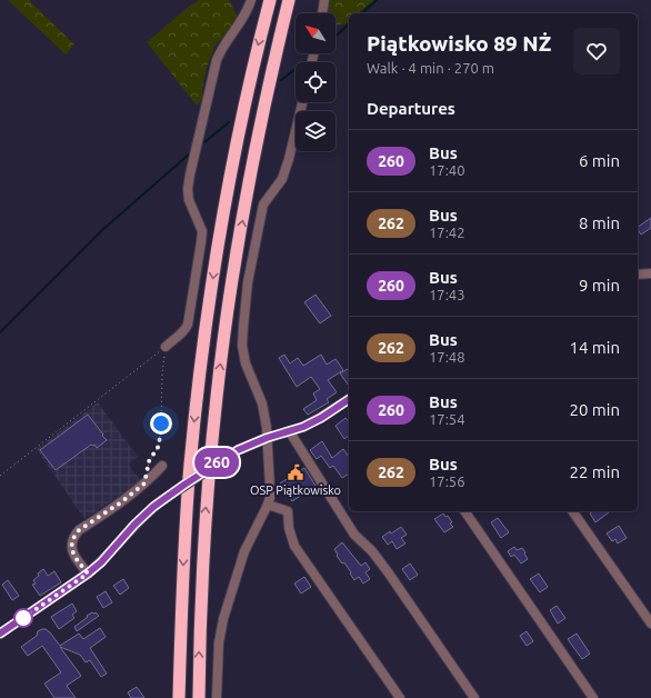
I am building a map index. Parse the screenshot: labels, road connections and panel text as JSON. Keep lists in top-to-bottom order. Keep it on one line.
{"places":{"public building":["OSP Piątkowisko"]},"lines":["bus line 260"],"north":"top left","page":{"on_map":"260","heading":[["Piątkowisko 89 NŻ","Walk · 4 min · 270 m"],"Departures"],"list":[{"mark":"260","name":"Bus","note":"17:40","value":"6 min"},{"mark":"262","name":"Bus","note":"17:42","value":"8 min"},{"mark":"260","name":"Bus","note":"17:43","value":"9 min"},{"mark":"262","name":"Bus","note":"17:48","value":"14 min"},{"mark":"260","name":"Bus","note":"17:54","value":"20 min"},{"mark":"262","name":"Bus","note":"17:56","value":"22 min"}]}}
